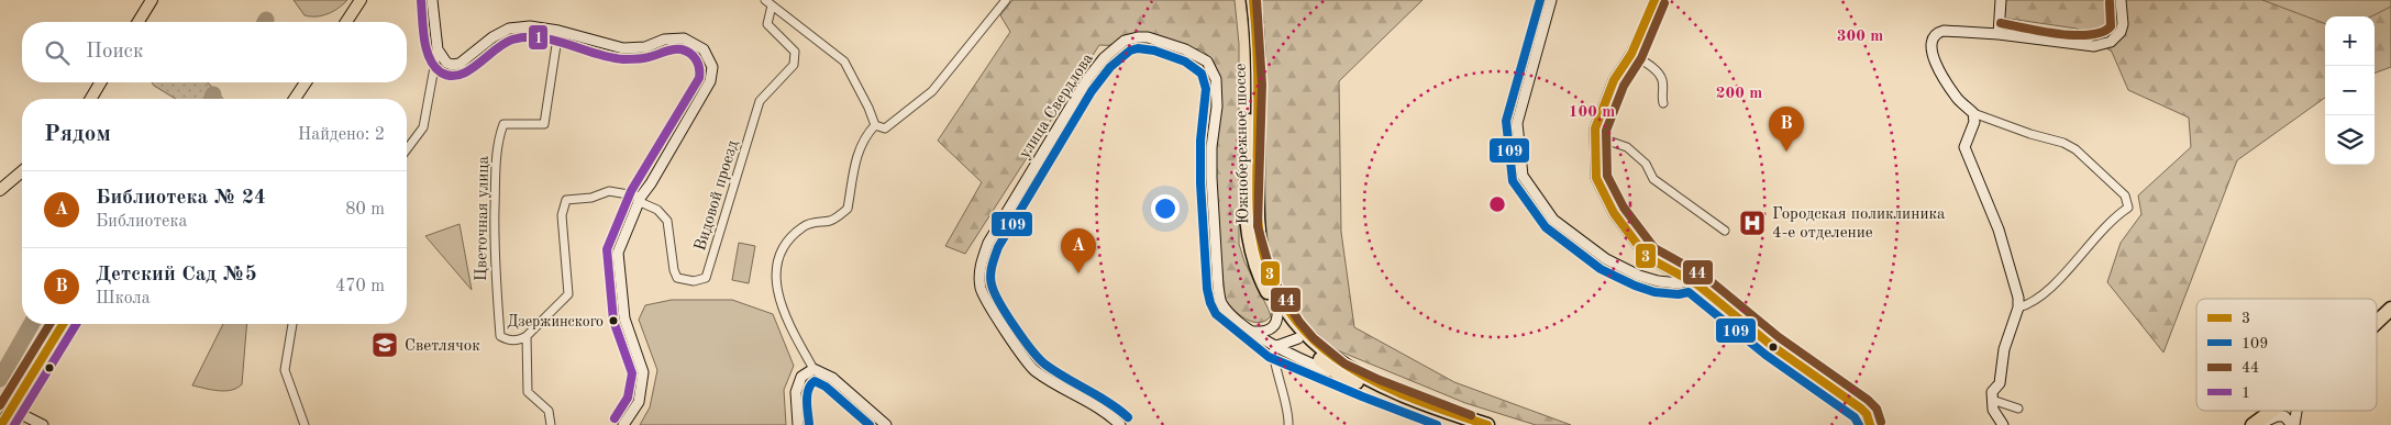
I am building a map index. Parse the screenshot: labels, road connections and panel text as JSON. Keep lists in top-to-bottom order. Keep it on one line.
{"streets":{"highway":["Южнобережное шоссе"],"main road":["улица Свердлова"],"street":["Видовой проезд","Цветочная улица"]},"crossings":[["улица Свердлова","Южнобережное шоссе"]],"places":{"hospital":["Городская поликлиника 4-е отделение"],"other":["Дзержинского"],"school or university":["Светлячок"]},"lines":["transit line 3","transit line 109","transit line 44","transit line 1"],"legend":["3","109","44","1"],"page":{"map_buttons":["+","−"],"search":"Поиск","heading":["Рядом","Найдено: 2"],"pins":["B","A"],"list":[{"mark":"A","name":"Библиотека № 24","note":"Библиотека","value":"80 m"},{"mark":"B","name":"Детский Сад №5","note":"Школа","value":"470 m"}]},"rings":["300 m","200 m","100 m"]}
